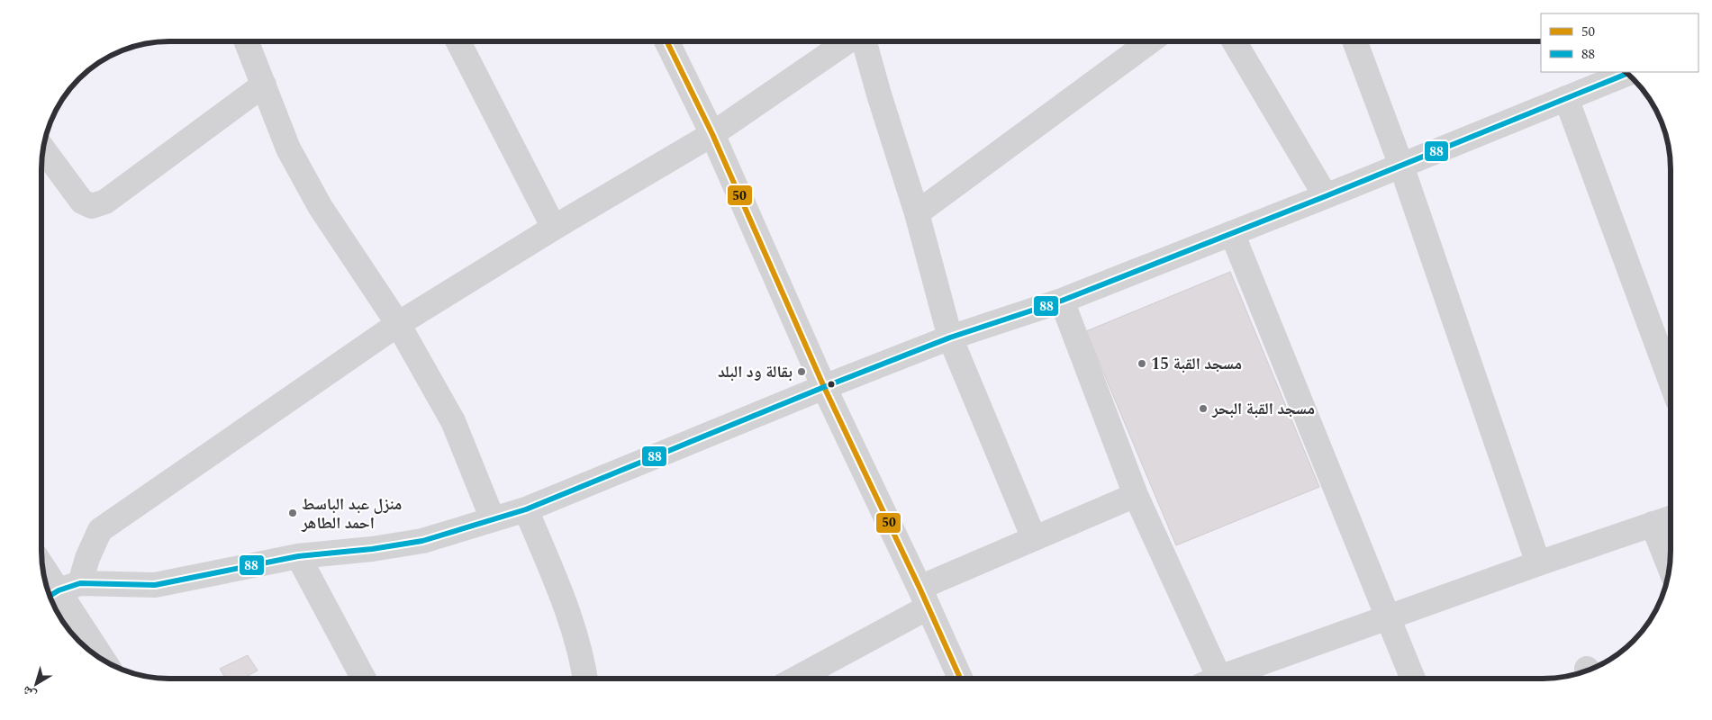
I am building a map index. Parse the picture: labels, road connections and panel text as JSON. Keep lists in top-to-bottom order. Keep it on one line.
{"places":["مسجد القبة 15","بقالة ود البلد","مسجد القبة البحر","منزل عبد الباسط احمد الطاهر"],"lines":["transit line 50","transit line 88"],"legend":["50","88"],"north":"bottom left"}
